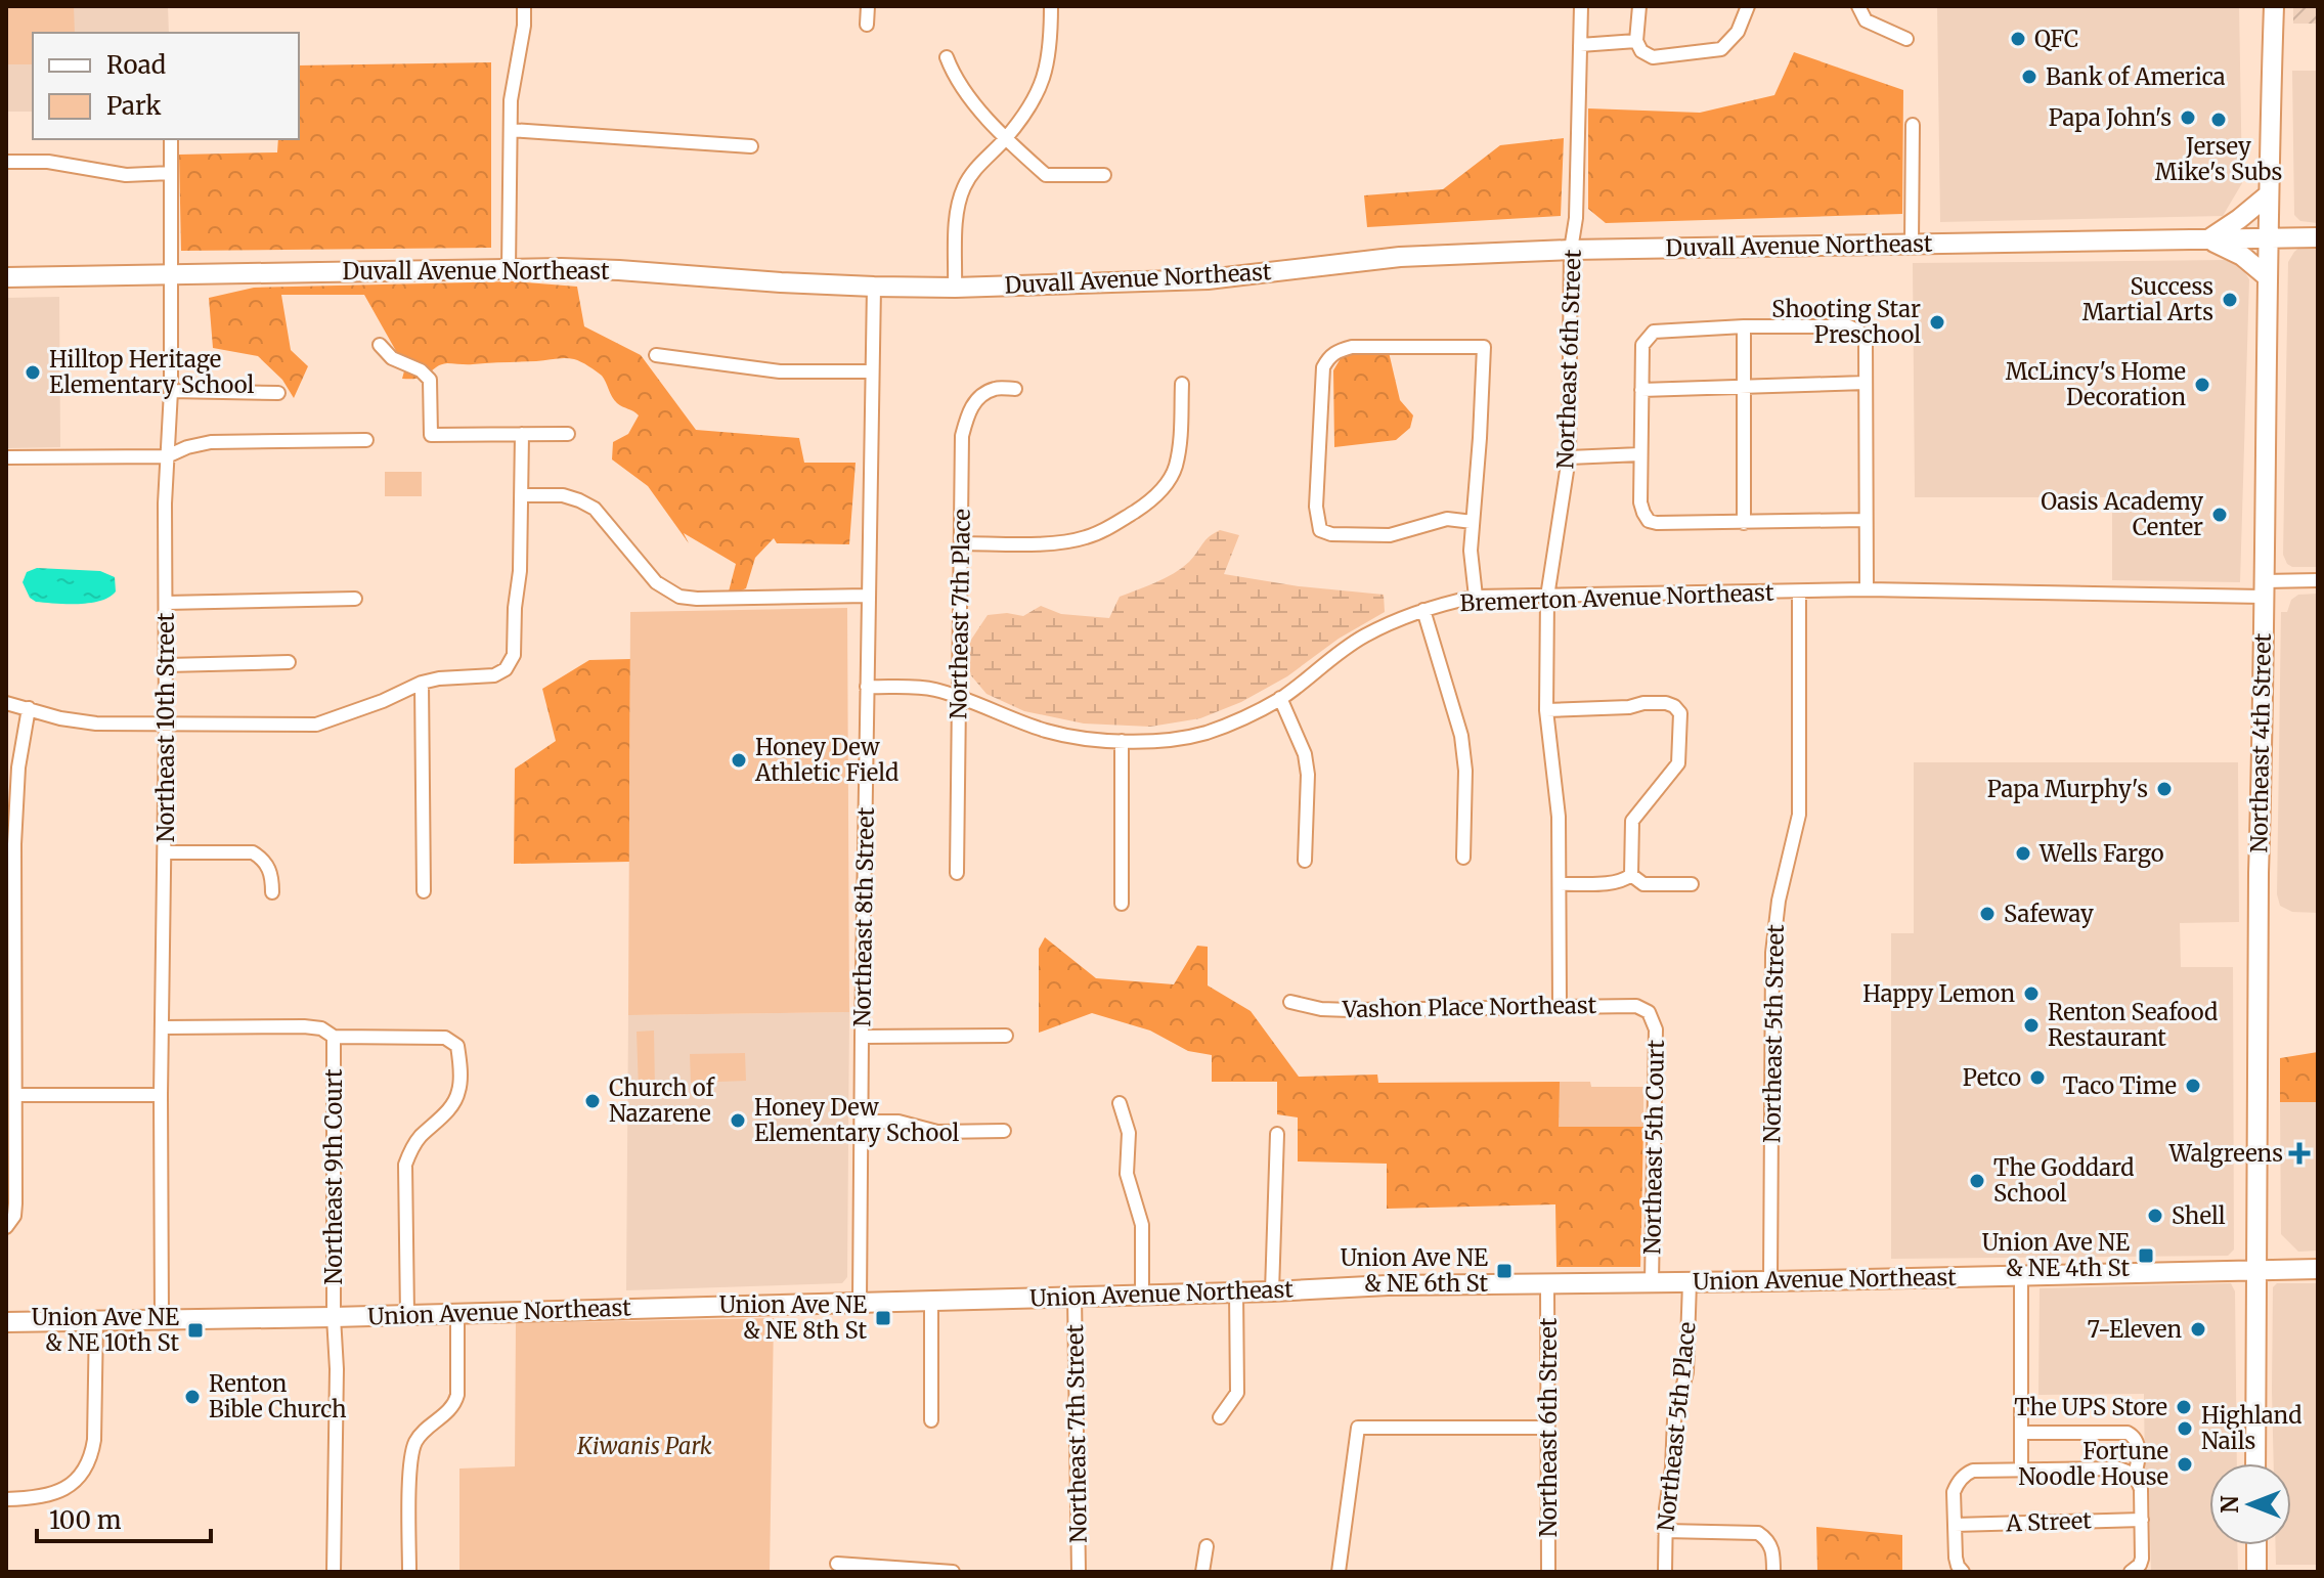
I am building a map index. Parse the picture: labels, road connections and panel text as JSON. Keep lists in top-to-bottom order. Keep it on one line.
{"streets":{"main road":["Duvall Avenue Northeast","Northeast 4th Street","Union Avenue Northeast"],"street":["Northeast 6th Street","Bremerton Avenue Northeast","Northeast 7th Place","Northeast 10th Street","Northeast 8th Street","Vashon Place Northeast","Northeast 5th Street","Northeast 5th Court","Northeast 9th Court","Northeast 5th Place","Northeast 7th Street","A Street"]},"crossings":[["Duvall Avenue Northeast","Northeast 6th Street"],["Duvall Avenue Northeast","Northeast 10th Street"],["Duvall Avenue Northeast","Northeast 4th Street"],["Duvall Avenue Northeast","Northeast 8th Street"],["Northeast 6th Street","Bremerton Avenue Northeast"],["Northeast 6th Street","Vashon Place Northeast"],["Northeast 6th Street","Union Avenue Northeast"],["Bremerton Avenue Northeast","Northeast 7th Place"],["Bremerton Avenue Northeast","Northeast 4th Street"],["Bremerton Avenue Northeast","Northeast 8th Street"],["Bremerton Avenue Northeast","Northeast 5th Street"],["Northeast 10th Street","Union Avenue Northeast"],["Northeast 4th Street","Union Avenue Northeast"],["Northeast 8th Street","Union Avenue Northeast"],["Vashon Place Northeast","Northeast 5th Court"],["Northeast 5th Street","Union Avenue Northeast"],["Northeast 5th Court","Union Avenue Northeast"],["Northeast 9th Court","Union Avenue Northeast"],["Union Avenue Northeast","Northeast 5th Place"],["Union Avenue Northeast","Northeast 7th Street"]],"parks":["Kiwanis Park"],"places":{"other":["QFC","Bank of America","Papa John's","Jersey Mike's Subs","Success Martial Arts","Shooting Star Preschool","Hilltop Heritage Elementary School","McLincy's Home Decoration","Oasis Academy Center","Honey Dew Athletic Field","Papa Murphy's","Wells Fargo","Safeway","Happy Lemon","Renton Seafood Restaurant","Petco","Taco Time","Church of Nazarene","Honey Dew Elementary School","The Goddard School","Shell","7-Eleven","Renton Bible Church","The UPS Store","Highland Nails","Fortune Noodle House"],"health":["Walgreens"],"transit":["Union Ave NE & NE 4th St","Union Ave NE & NE 6th St","Union Ave NE & NE 8th St","Union Ave NE & NE 10th St"]},"legend":["Road","Park"],"scale_bar":"100 m","north":"left"}
